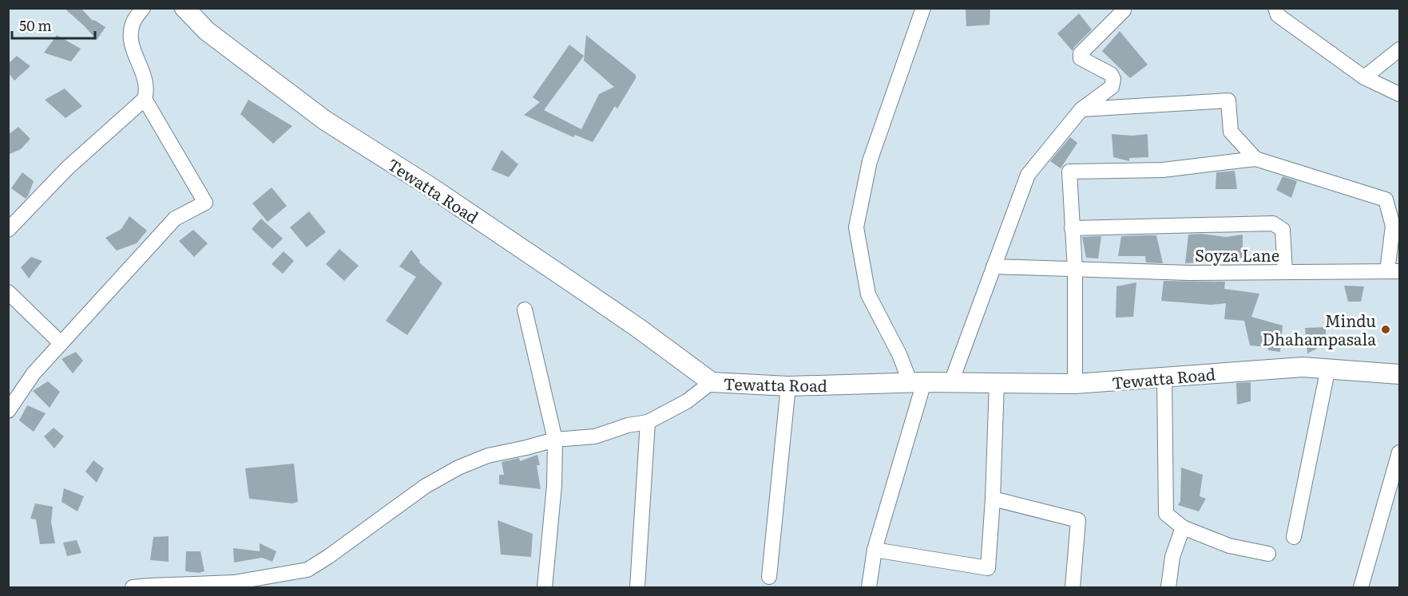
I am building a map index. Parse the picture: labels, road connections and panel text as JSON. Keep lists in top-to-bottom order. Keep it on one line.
{"streets":{"main road":["Tewatta Road"],"street":["Soyza Lane"]},"places":["Mindu Dhahampasala"],"scale_bar":"50 m"}
